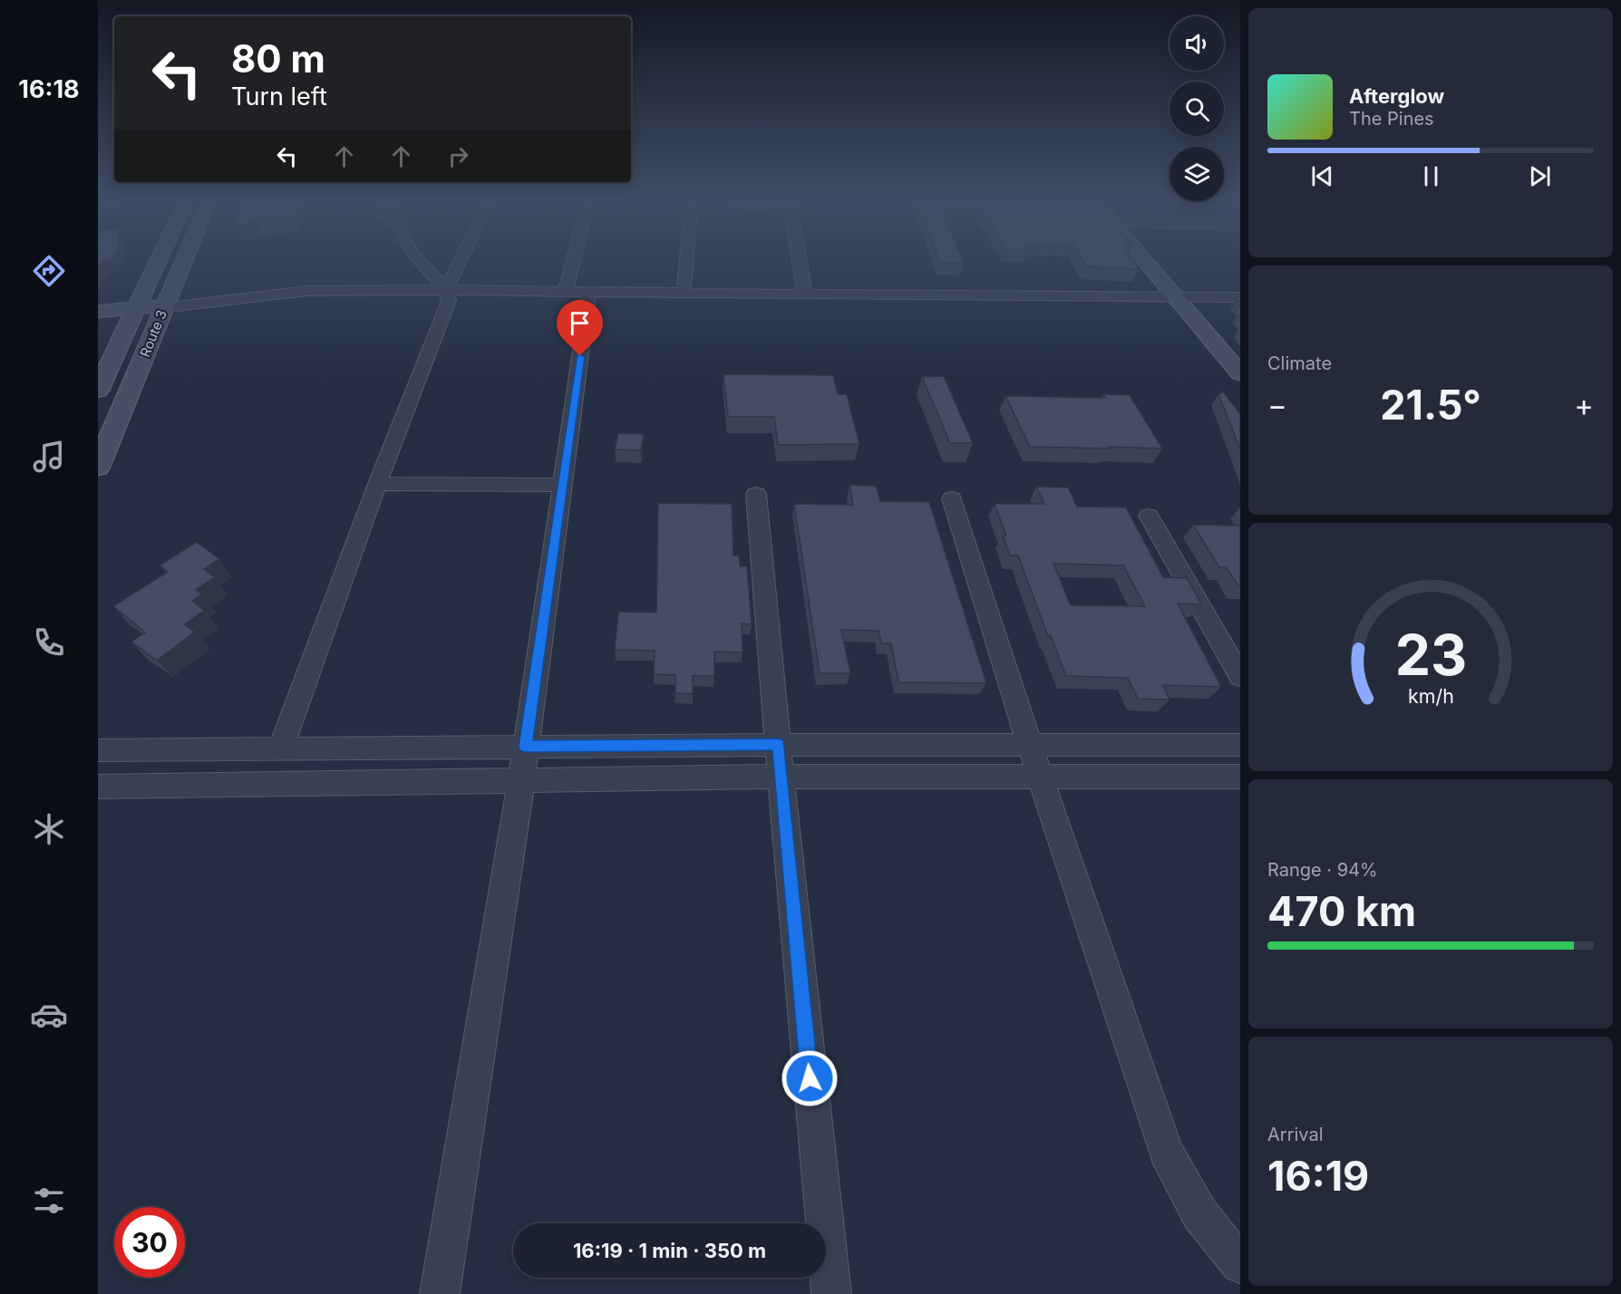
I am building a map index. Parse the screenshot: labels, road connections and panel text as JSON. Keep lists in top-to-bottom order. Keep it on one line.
{"streets":{"main road":["Route 3"]},"page":{"tabs":"16:18","turn":["80 m","Turn left"],"song":["Afterglow","The Pines"],"tile":["Climate",["Range · 94%","470 km"],["Arrival","16:19"]],"heat":["−","21.5°","+"],"limit":"30","trip":"16:19 · 1 min · 350 m","gauge":["23","km/h"]}}
